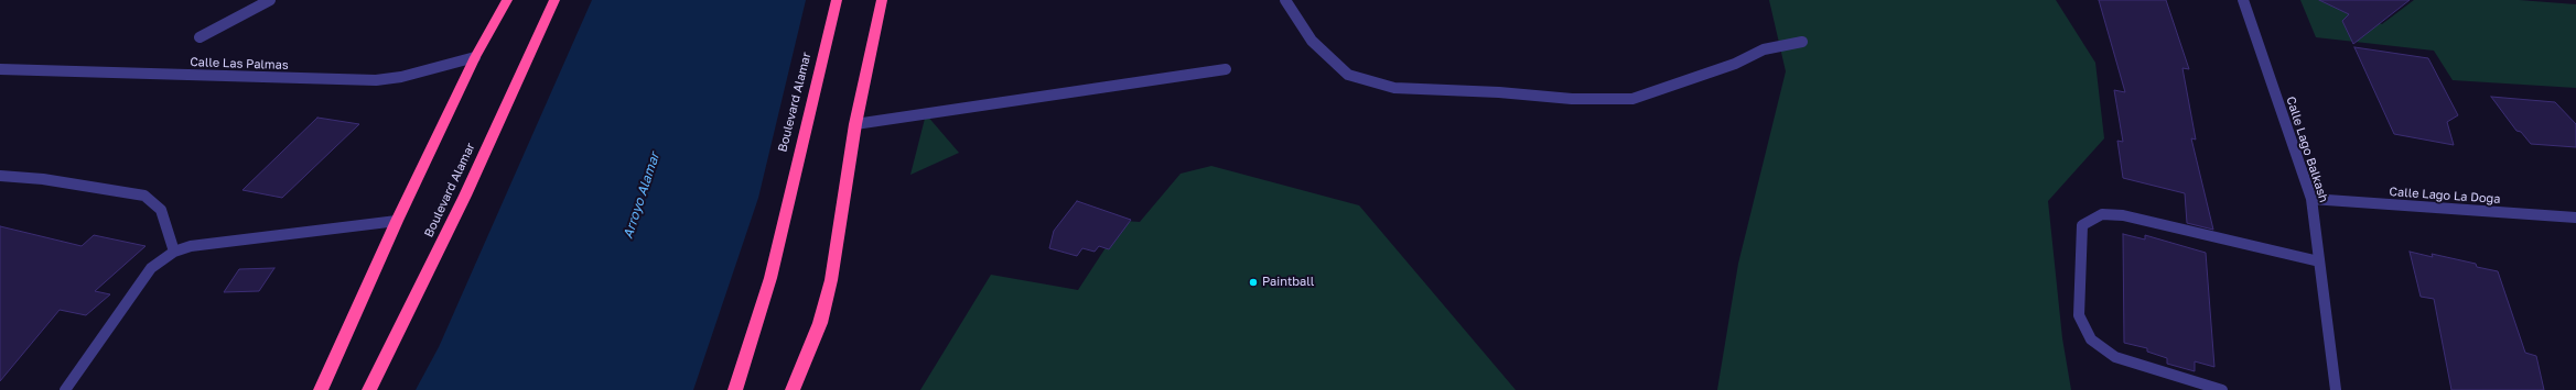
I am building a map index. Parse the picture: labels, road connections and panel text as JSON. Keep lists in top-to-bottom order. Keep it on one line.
{"streets":{"highway":["Boulevard Alamar"],"street":["Calle Las Palmas","Calle Lago Balkash","Calle Lago La Doga"]},"crossings":[["Calle Lago Balkash","Calle Lago La Doga"]],"water":["Arroyo Alamar"],"places":["Paintball"]}
